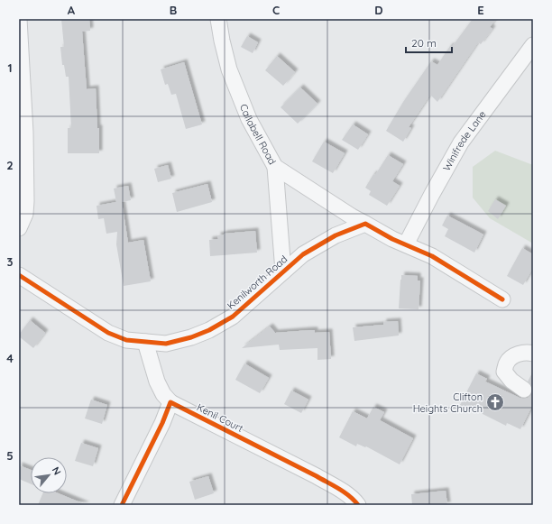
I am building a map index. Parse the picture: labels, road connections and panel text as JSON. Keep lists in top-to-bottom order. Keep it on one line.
{"streets":{"street":["Callabell Road","Winifrede Lane","Kenilworth Road","Kenil Court"]},"crossings":[["Callabell Road","Kenilworth Road"],["Kenilworth Road","Kenil Court"]],"places":{"church":["Clifton Heights Church"]},"scale_bar":"20 m","north":"top right","grid":{"columns":["A","B","C","D","E"],"rows":["1","2","3","4","5"]}}
